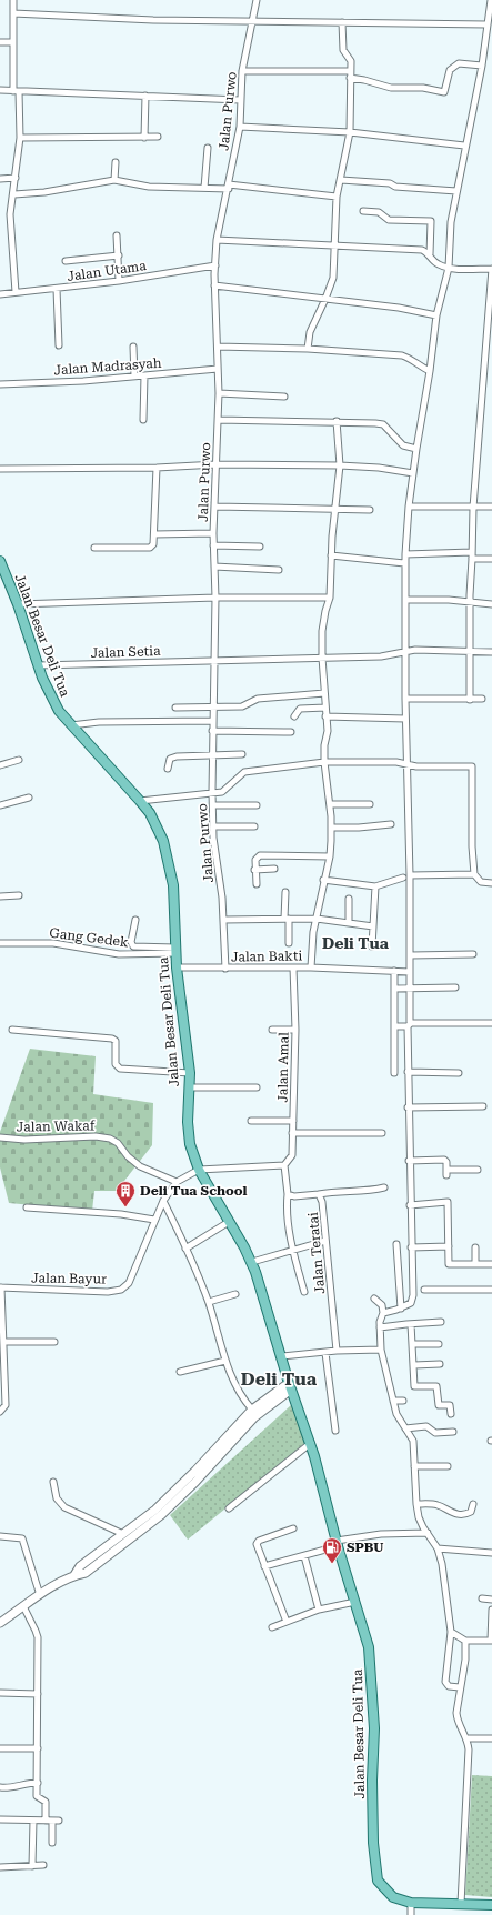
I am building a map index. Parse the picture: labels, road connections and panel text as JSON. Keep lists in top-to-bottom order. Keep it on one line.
{"streets":{"main road":["Jalan Besar Deli Tua"],"street":["Jalan Purwo","Jalan Utama","Jalan Madrasyah","Jalan Setia","Gang Gedek","Jalan Bakti","Jalan Amal","Jalan Wakaf","Jalan Teratai","Jalan Bayur"]},"crossings":[["Jalan Purwo","Jalan Utama"],["Jalan Purwo","Jalan Madrasyah"],["Jalan Purwo","Jalan Setia"],["Jalan Purwo","Jalan Bakti"],["Jalan Besar Deli Tua","Jalan Setia"],["Jalan Besar Deli Tua","Gang Gedek"],["Jalan Besar Deli Tua","Jalan Bakti"],["Jalan Besar Deli Tua","Jalan Bayur"],["Jalan Bakti","Jalan Amal"],["Jalan Wakaf","Jalan Bayur"]],"districts":["Deli Tua","Deli Tua"],"places":{"building":["Deli Tua School"],"fuel station":["SPBU"]}}
